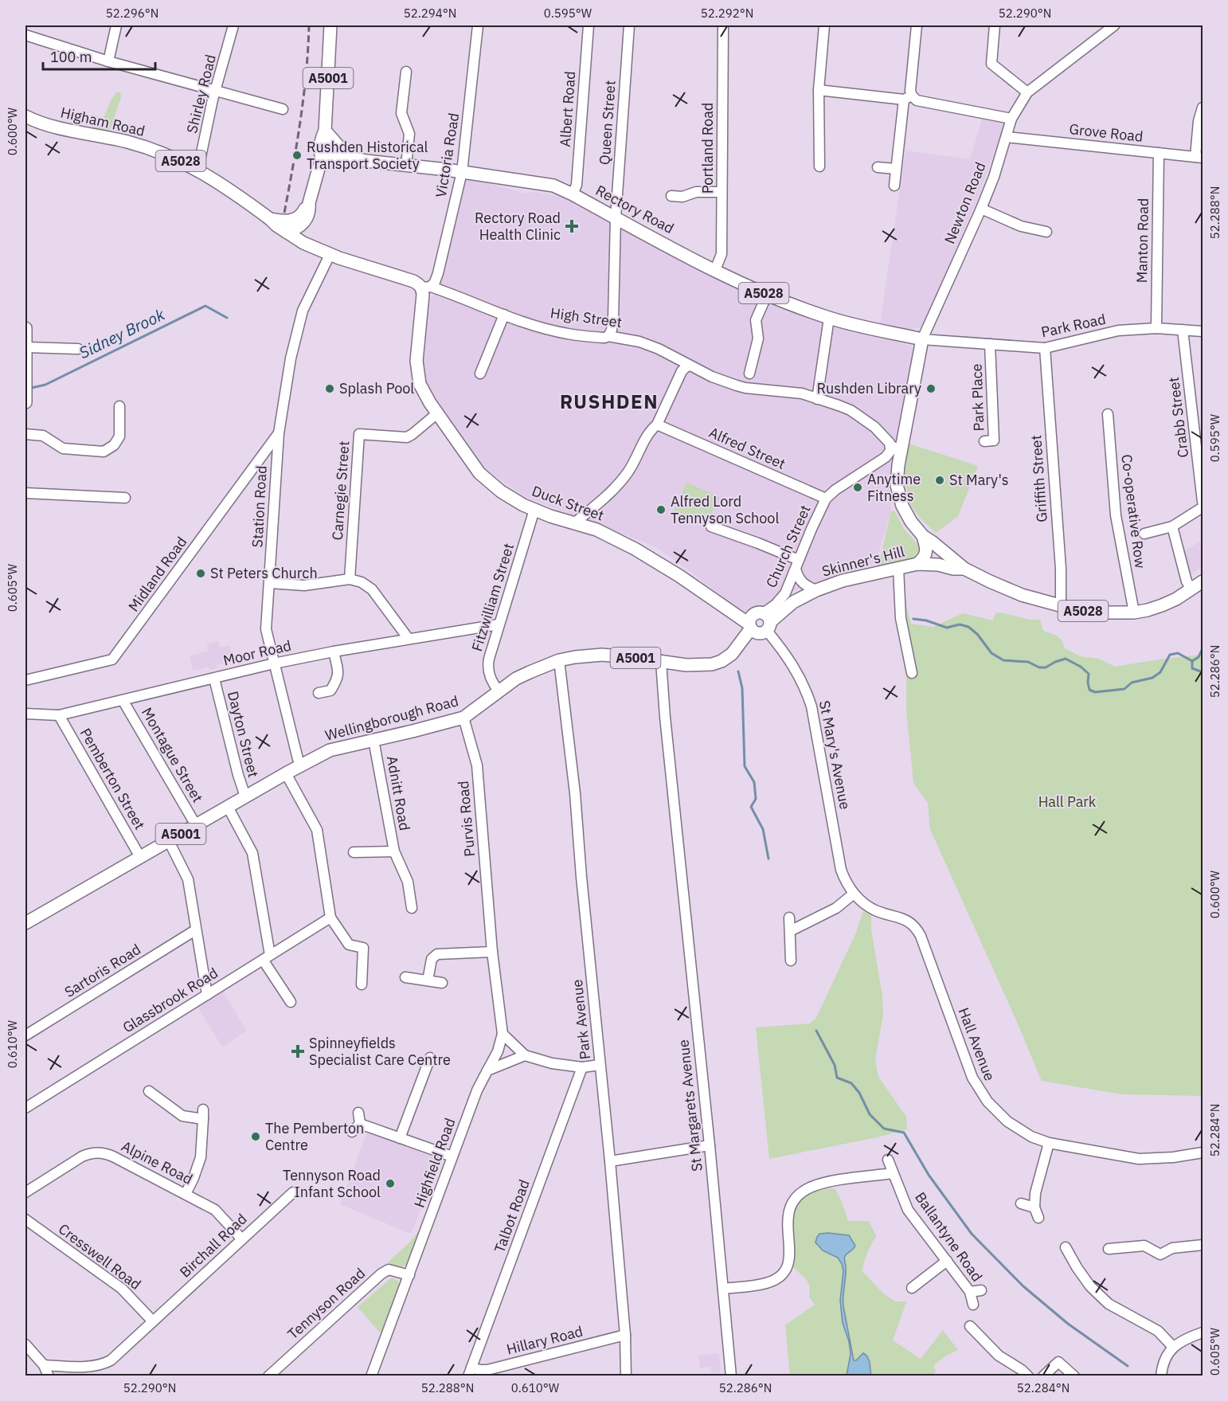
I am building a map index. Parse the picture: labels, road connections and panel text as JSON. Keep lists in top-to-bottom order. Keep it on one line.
{"streets":{"main road":["A5001","Higham Road","A5028","Newton Road","Rectory Road","High Street","Duck Street","Skinner's Hill","Wellingborough Road"],"street":["Shirley Road","Albert Road","Queen Street","Grove Road","Portland Road","Victoria Road","Manton Road","Park Road","Park Place","Crabb Street","Alfred Street","Griffith Street","Carnegie Street","Station Road","Co-operative Row","Church Street","Midland Road","Fitzwilliam Street","Moor Road","Dayton Street","Montague Street","St Mary's Avenue","Pemberton Street","Adnitt Road","Purvis Road","Sartoris Road","Glassbrook Road","Park Avenue","Hall Avenue","St Margarets Avenue","Alpine Road","Highfield Road","Talbot Road","Ballantyne Road","Birchall Road","Cresswell Road","Tennyson Road","Hillary Road"]},"crossings":[["A5001","Rectory Road"],["Shirley Road","Higham Road"],["Albert Road","Rectory Road"],["Higham Road","High Street"],["Queen Street","Rectory Road"],["Queen Street","High Street"],["Grove Road","Newton Road"],["Grove Road","Manton Road"],["Portland Road","Rectory Road"],["Victoria Road","Rectory Road"],["Victoria Road","High Street"],["Victoria Road","Duck Street"],["A5028","Newton Road"],["A5028","High Street"],["A5028","Griffith Street"],["A5028","Duck Street"],["A5028","Co-operative Row"],["A5028","Church Street"],["A5028","Skinner's Hill"],["A5028","Wellingborough Road"],["A5028","St Mary's Avenue"],["Newton Road","Rectory Road"],["Newton Road","Park Road"],["Newton Road","Church Street"],["Rectory Road","Park Road"],["Manton Road","Park Road"],["High Street","Duck Street"],["High Street","Station Road"],["High Street","Church Street"],["Park Road","Park Place"],["Park Road","Crabb Street"],["Park Road","Griffith Street"],["Alfred Street","Church Street"],["Carnegie Street","Duck Street"],["Duck Street","Fitzwilliam Street"],["Duck Street","Wellingborough Road"],["Station Road","Midland Road"],["Station Road","Moor Road"],["Station Road","Wellingborough Road"],["Church Street","Skinner's Hill"],["Church Street","St Mary's Avenue"],["Skinner's Hill","St Mary's Avenue"],["Fitzwilliam Street","Moor Road"],["Fitzwilliam Street","Wellingborough Road"],["Moor Road","Dayton Street"],["Moor Road","Montague Street"],["Moor Road","Pemberton Street"],["Wellingborough Road","Dayton Street"],["Wellingborough Road","Montague Street"],["Wellingborough Road","Pemberton Street"],["Wellingborough Road","Adnitt Road"],["Wellingborough Road","Purvis Road"],["Wellingborough Road","Park Avenue"],["Wellingborough Road","St Margarets Avenue"],["St Mary's Avenue","Hall Avenue"],["Purvis Road","Highfield Road"],["Park Avenue","Hillary Road"],["Alpine Road","Birchall Road"],["Highfield Road","Tennyson Road"],["Talbot Road","Hillary Road"],["Birchall Road","Cresswell Road"]],"districts":["RUSHDEN"],"water":["Sidney Brook"],"parks":["Hall Park"],"places":{"other":["Rushden Historical Transport Society","Splash Pool","Rushden Library","St Mary's","Anytime Fitness","Alfred Lord Tennyson School","St Peters Church","The Pemberton Centre","Tennyson Road Infant School"],"health":["Rectory Road Health Clinic","Spinneyfields Specialist Care Centre"]},"scale_bar":"100 m","coordinates":["52.296°N","52.294°N","0.595°W","52.292°N","52.290°N","0.600°W","52.288°N","0.605°W","52.286°N","0.610°W","52.284°N"]}
